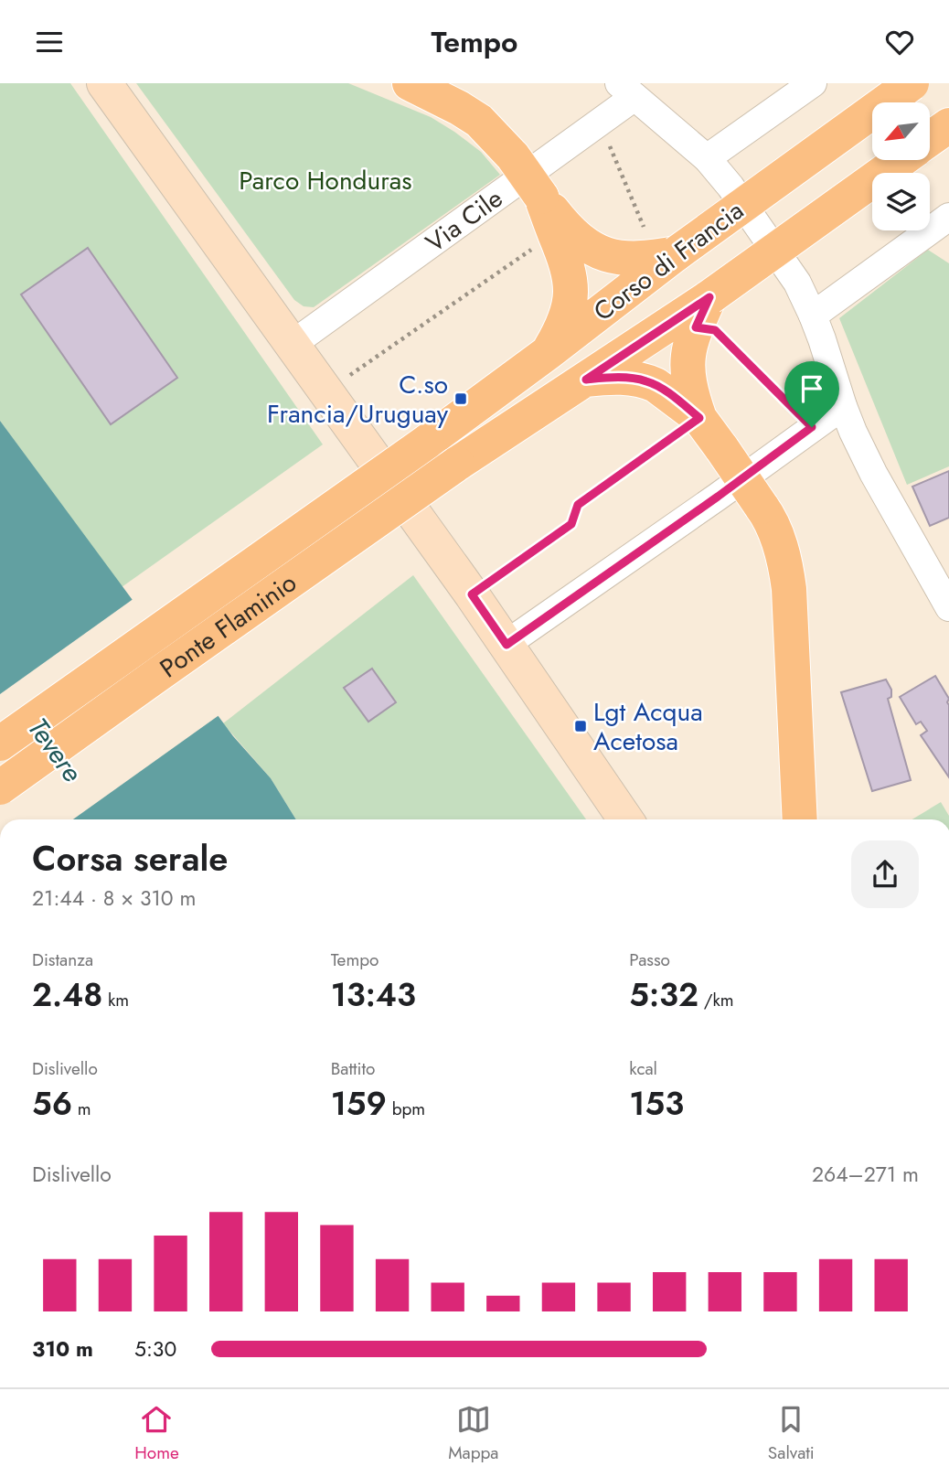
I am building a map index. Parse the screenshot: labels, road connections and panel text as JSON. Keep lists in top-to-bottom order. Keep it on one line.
{"streets":{"main road":["Corso di Francia","Ponte Flaminio"],"street":["Via Cile"]},"crossings":[["Corso di Francia","Ponte Flaminio"]],"water":["Tevere"],"parks":["Parco Honduras"],"places":{"transit":["C.so Francia/Uruguay","Lgt Acqua Acetosa"]},"north":"bottom left","page":{"header":"Tempo","heading":["Corsa serale","21:44 · 8 × 310 m"],"stats":[["Distanza","2.48 km"],["Tempo","13:43"],["Passo","5:32 /km"],["Dislivello","56 m"],["Battito","159 bpm"],["kcal","153"]],"chart":["Dislivello","264–271 m"],"list":[{"name":"310 m","note":"5:30"}],"tabs":["Home","Mappa","Salvati"]}}
